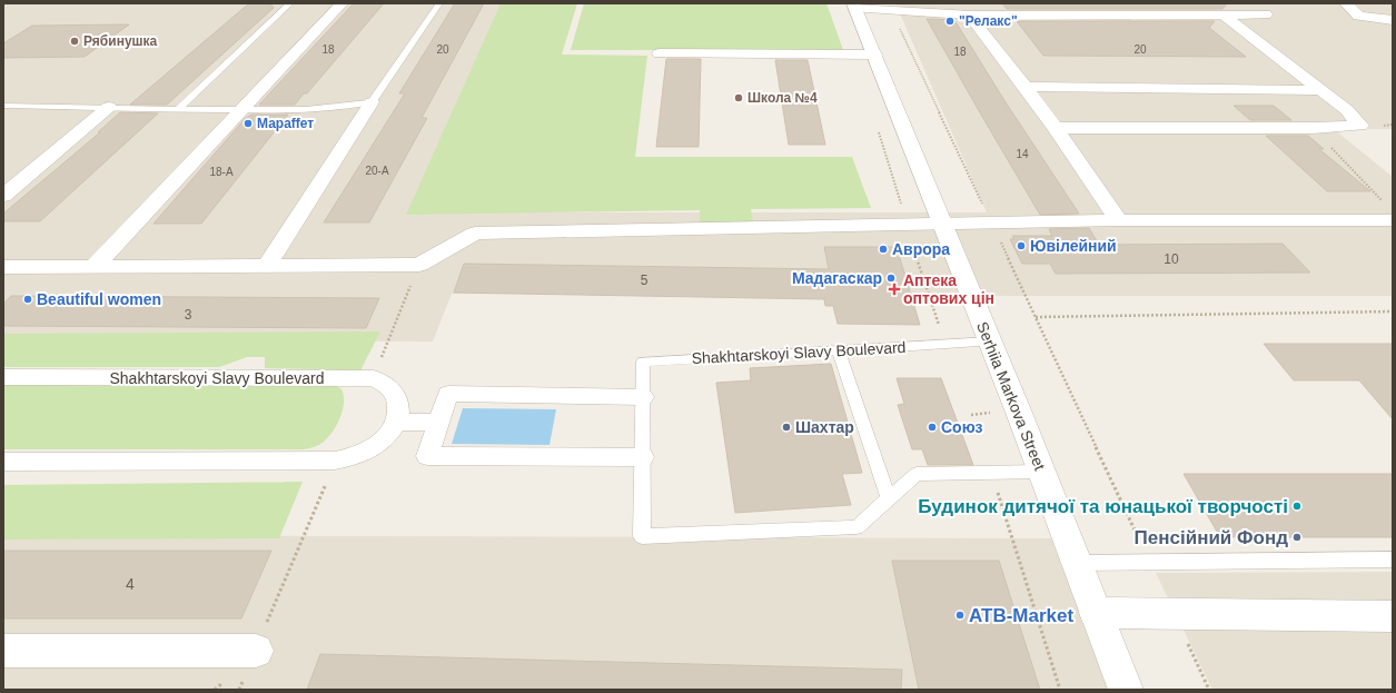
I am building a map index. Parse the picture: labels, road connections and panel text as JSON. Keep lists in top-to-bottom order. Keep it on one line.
{"streets":{"street":["Shakhtarskoyi Slavy Boulevard","Serhiia Markova Street"]},"crossings":[["Shakhtarskoyi Slavy Boulevard","Serhiia Markova Street"]],"places":{"other":["\"Релакс\"","Рябинушка","Школа №4","Мараffет","Ювілейний","Аврора","Мадагаскар","Beautiful women","Шахтар","Союз","Будинок дитячої та юнацької творчості","Пенсійний Фонд","ATB-Market"],"health":["Аптека оптових цін"]},"house_numbers":["18","20","20","18","14","20-А","18-А","10","5","3","4"]}
